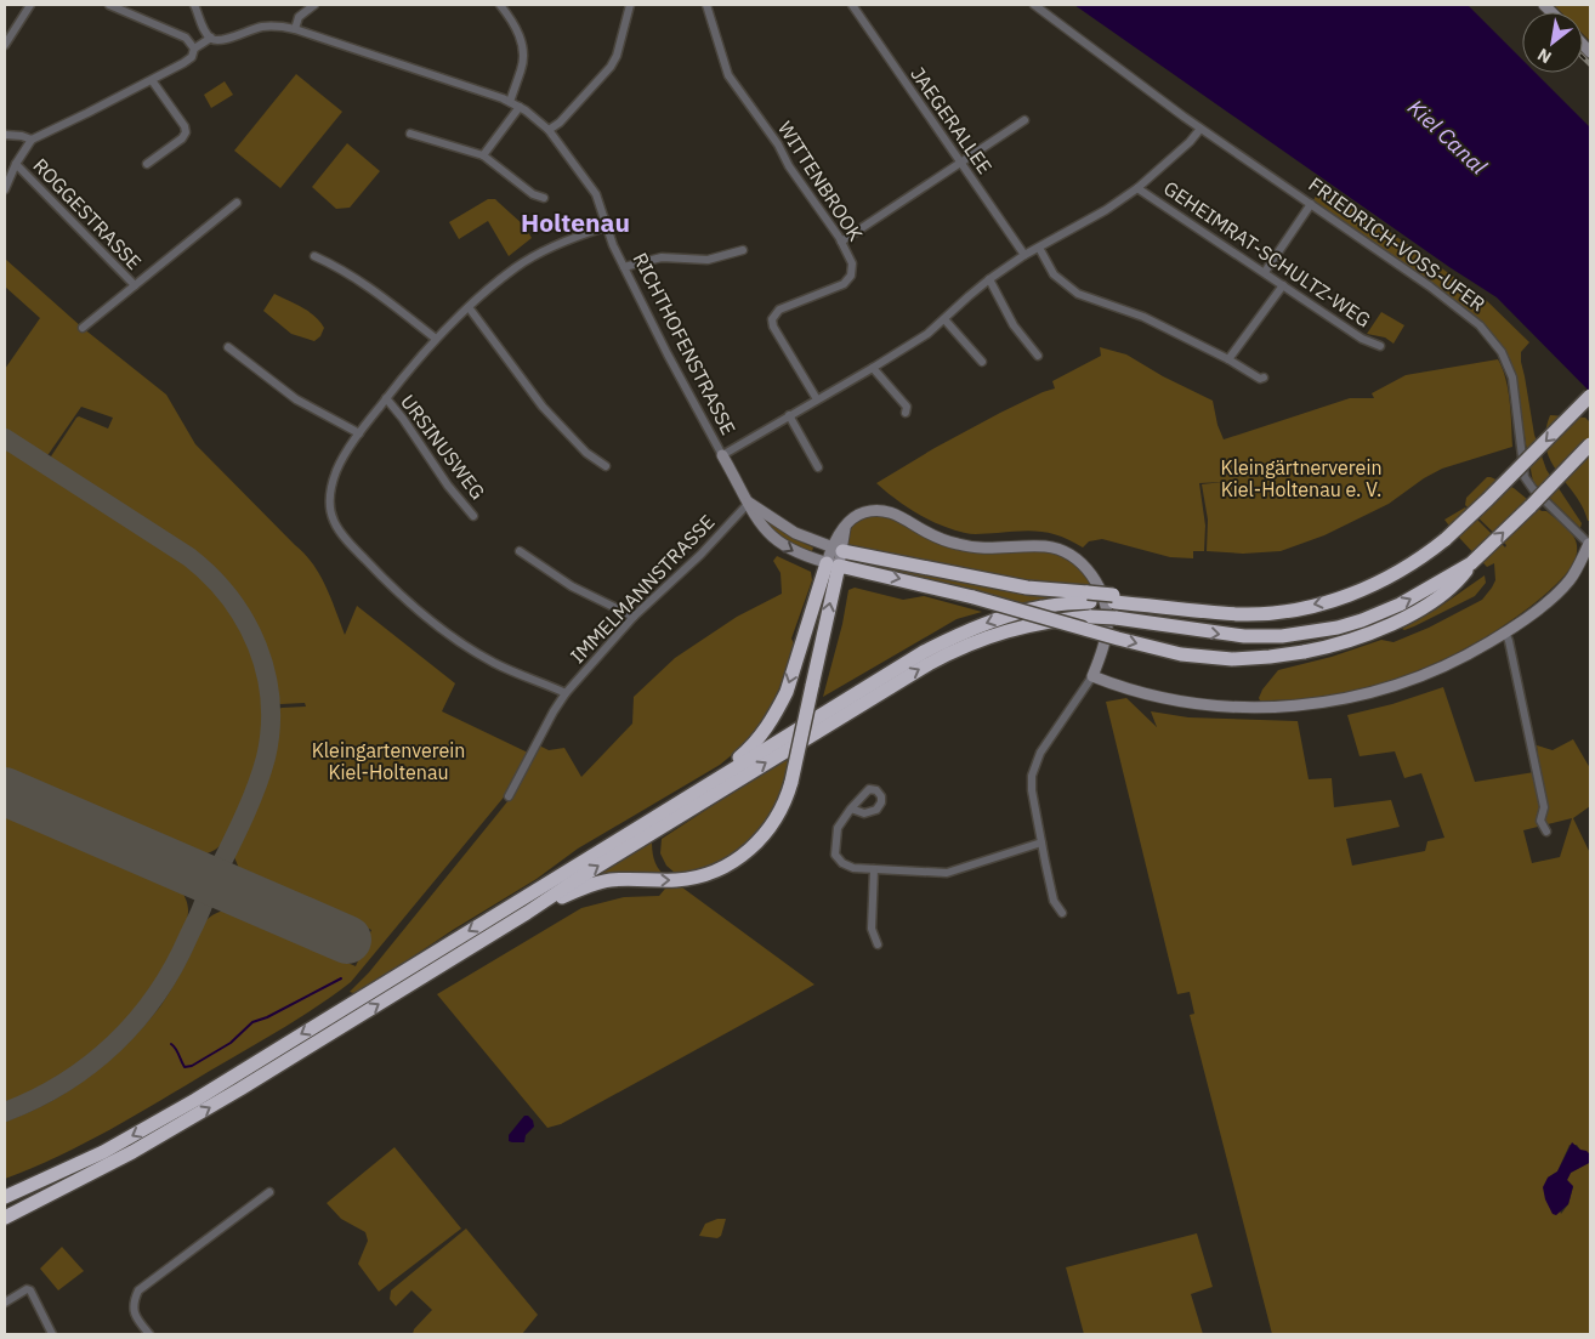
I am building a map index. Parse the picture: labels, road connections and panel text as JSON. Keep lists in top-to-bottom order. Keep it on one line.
{"streets":{"street":["JAEGERALLEE","WITTENBROOK","ROGGESTRASSE","FRIEDRICH-VOSS-UFER","GEHEIMRAT-SCHULTZ-WEG","RICHTHOFENSTRASSE","URSINUSWEG","IMMELMANNSTRASSE"]},"crossings":[["RICHTHOFENSTRASSE","IMMELMANNSTRASSE"]],"districts":["Holtenau"],"water":["Kiel Canal"],"parks":["Kleingärtnerverein Kiel-Holtenau e. V.","Kleingartenverein Kiel-Holtenau"],"north":"bottom left"}
